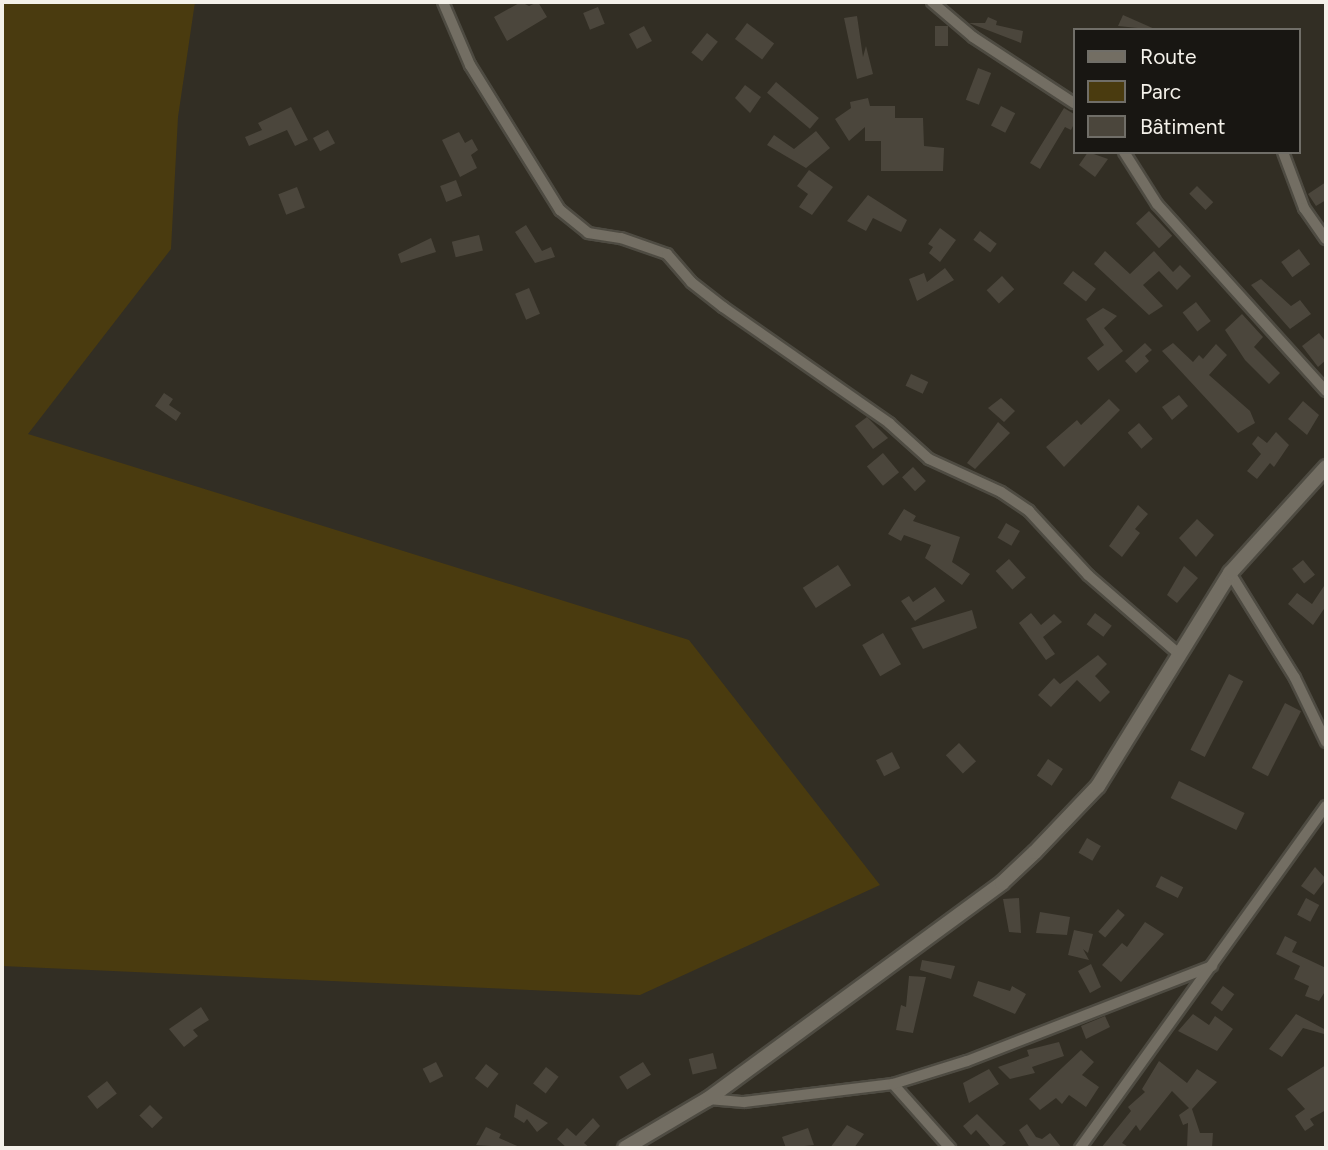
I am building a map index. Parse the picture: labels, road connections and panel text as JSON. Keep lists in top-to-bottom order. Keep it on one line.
{"legend":["Route","Parc","Bâtiment"]}
